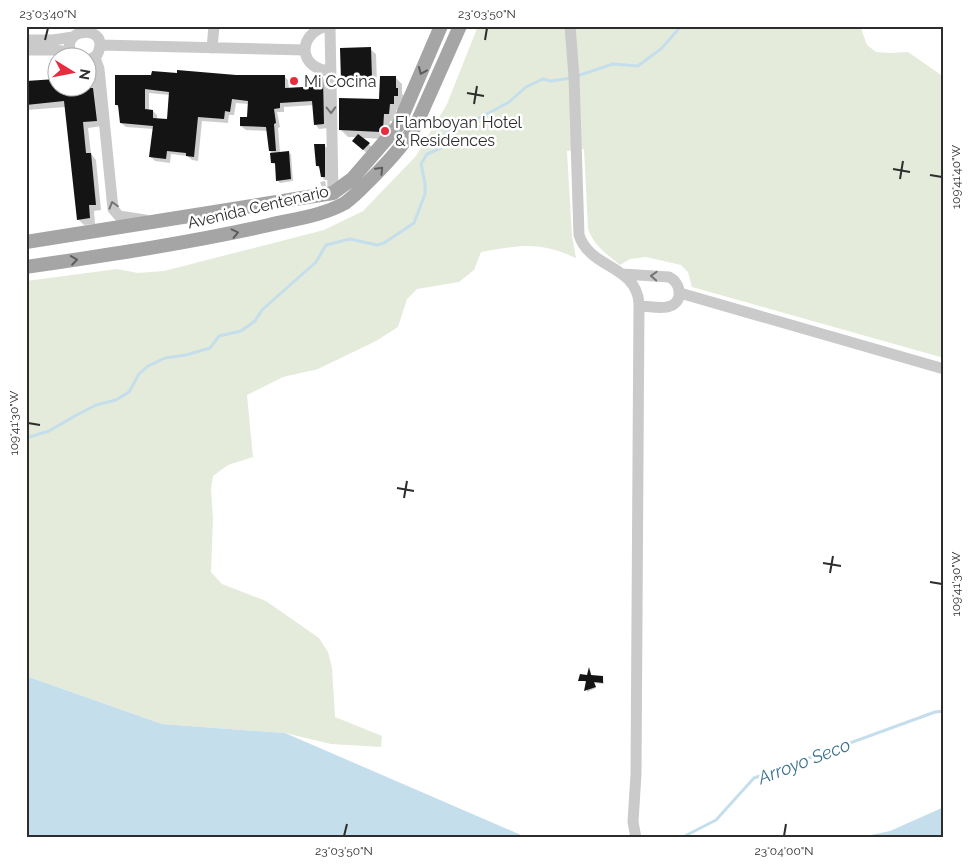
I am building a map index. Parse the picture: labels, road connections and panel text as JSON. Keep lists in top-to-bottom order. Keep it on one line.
{"streets":{"main road":["Avenida Centenario"]},"water":["Arroyo Seco"],"places":["Mi Cocina","Flamboyan Hotel & Residences"],"north":"right","coordinates":["23°03'40\"N","23°03'50\"N","109°41'40\"W","109°41'30\"W","23°04'00\"N"]}
